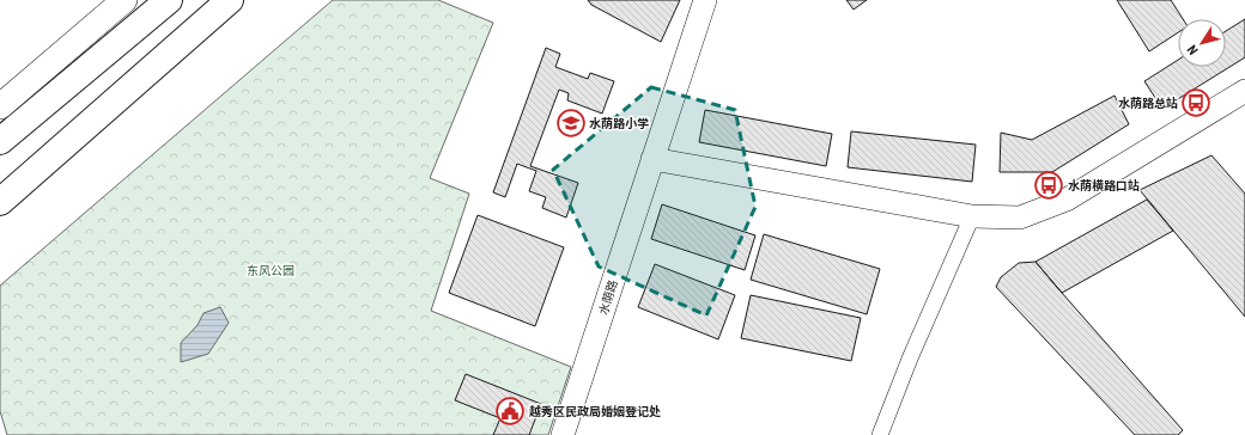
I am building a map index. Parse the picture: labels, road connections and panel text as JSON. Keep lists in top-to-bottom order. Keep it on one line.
{"streets":{"street":["水荫路"]},"parks":["东风公园"],"places":{"bus stop":["水荫路总站","水荫横路口站"],"school or university":["水荫路小学"],"public building":["越秀区民政局婚姻登记处"]},"north":"bottom left"}
